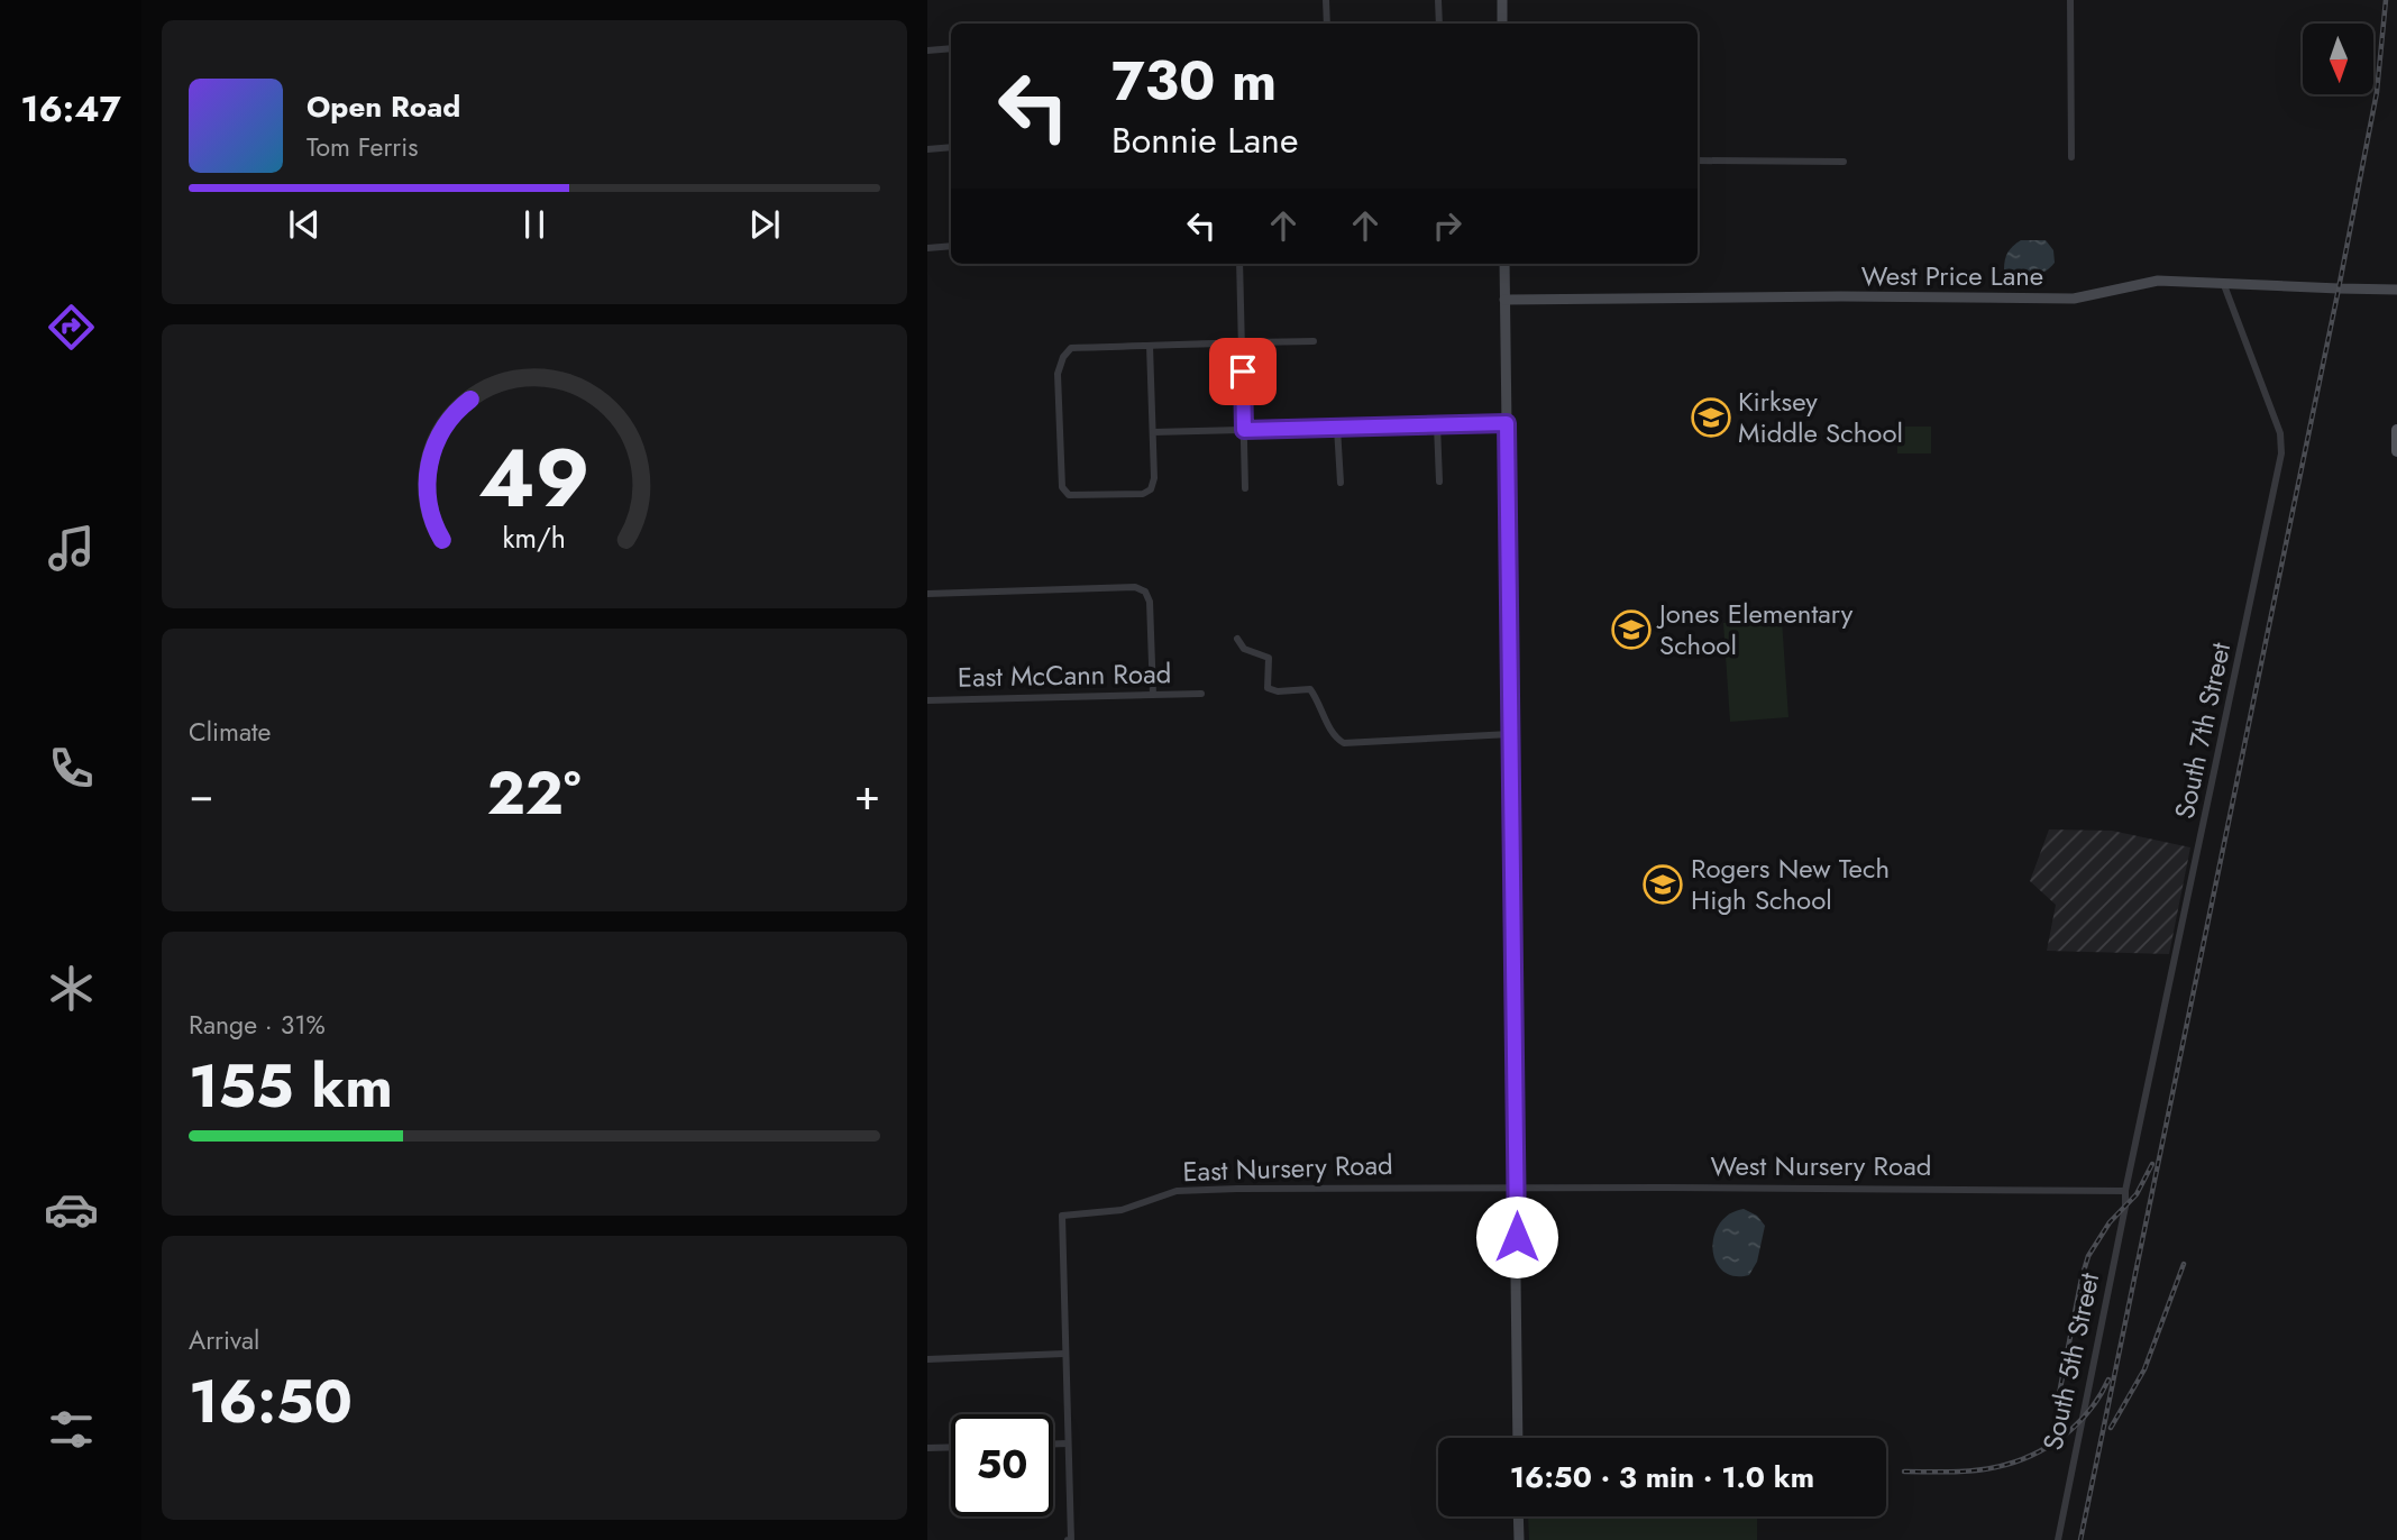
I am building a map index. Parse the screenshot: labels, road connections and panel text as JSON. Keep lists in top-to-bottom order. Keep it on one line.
{"streets":{"main road":["West Price Lane"],"street":["East McCann Road","South 7th Street","West Nursery Road","East Nursery Road","South 5th Street"]},"crossings":[["West Price Lane","South 7th Street"],["South 7th Street","West Nursery Road"],["South 7th Street","South 5th Street"],["West Nursery Road","East Nursery Road"],["West Nursery Road","South 5th Street"]],"places":{"school or university":["Kirksey Middle School","Jones Elementary School","Rogers New Tech High School"]},"north":"bottom","page":{"tabs":"16:47","turn":["730 m","Bonnie Lane"],"song":["Open Road","Tom Ferris"],"tile":["Climate",["Range · 31%","155 km"],["Arrival","16:50"]],"heat":["−","22°","+"],"limit":"50","trip":"16:50 · 3 min · 1.0 km","gauge":["49","km/h"]}}
